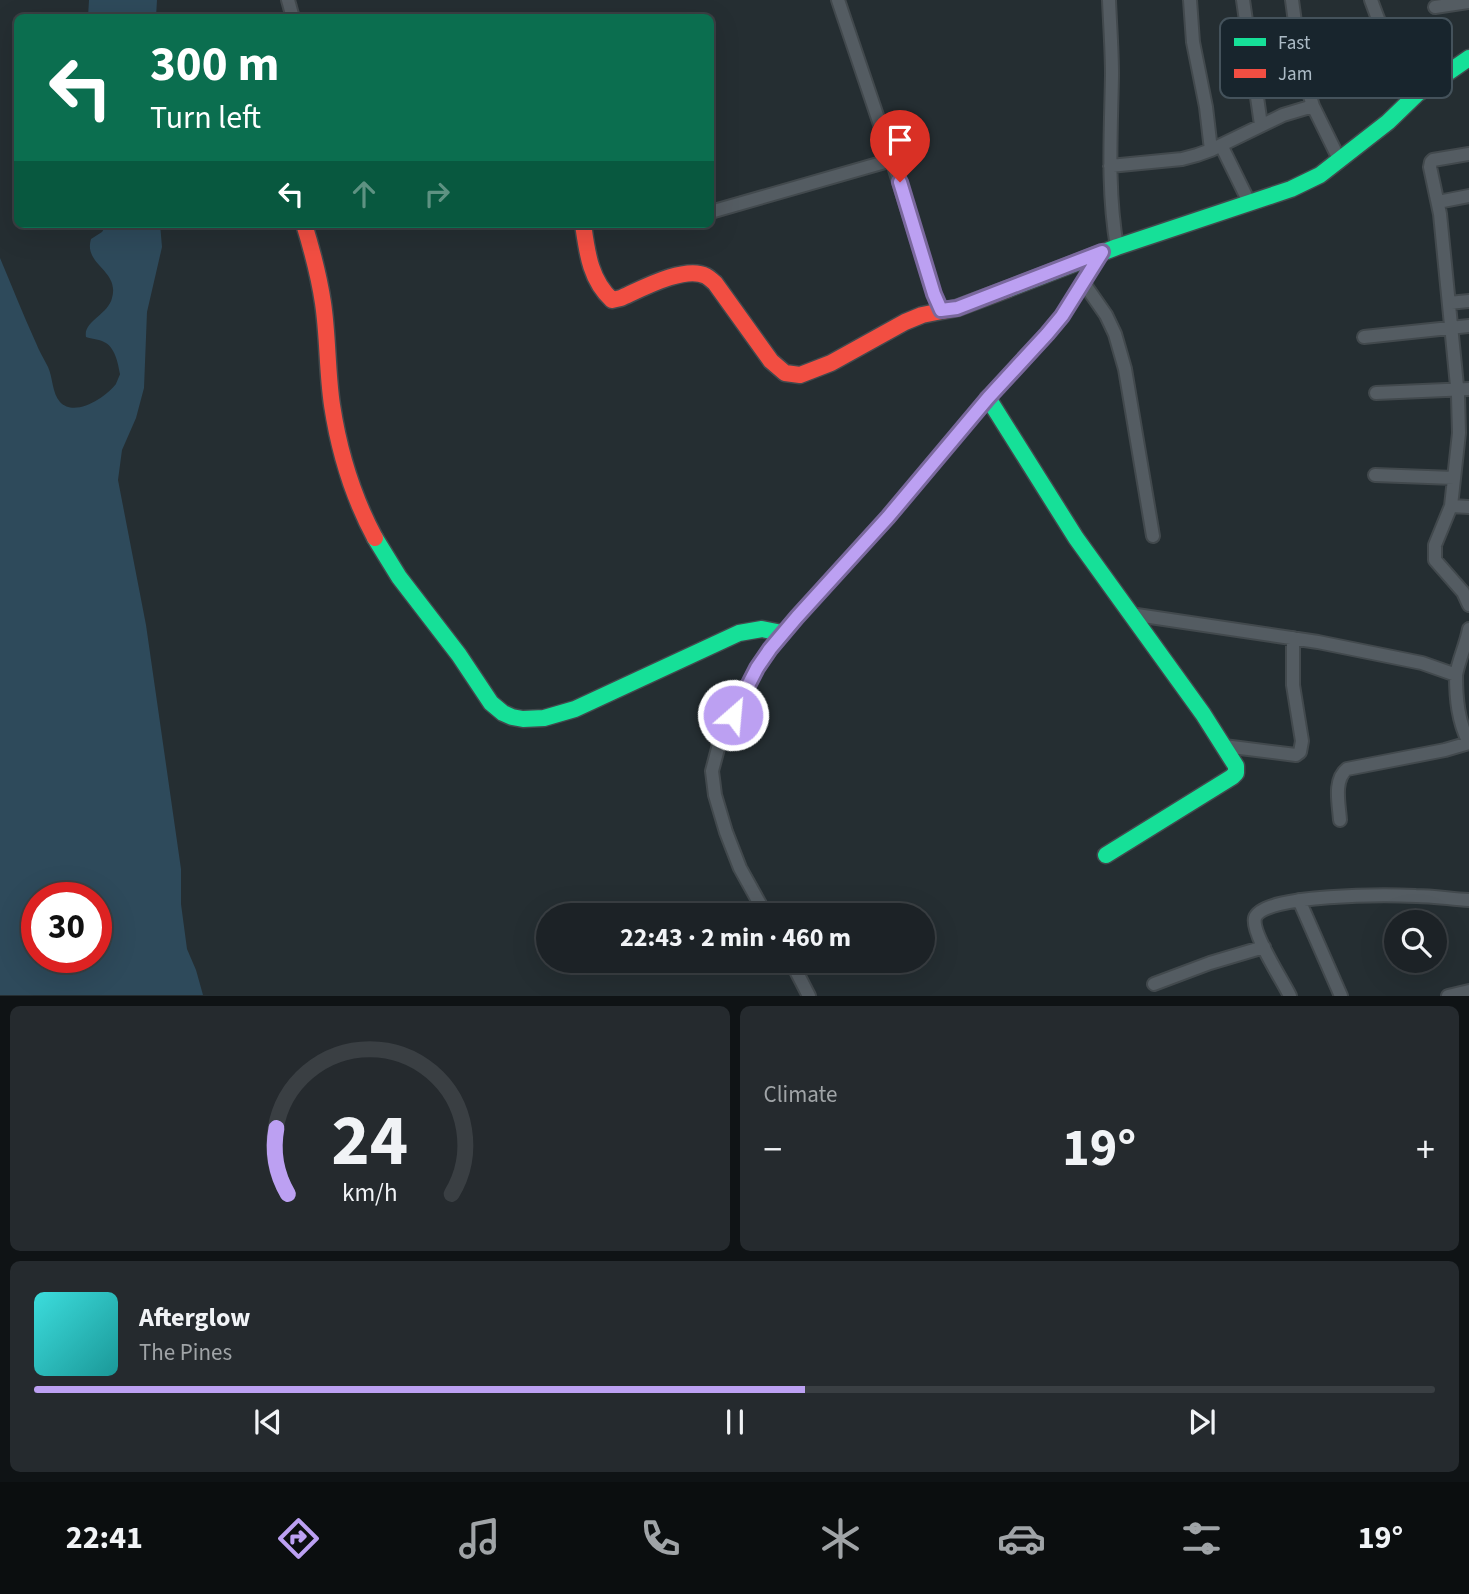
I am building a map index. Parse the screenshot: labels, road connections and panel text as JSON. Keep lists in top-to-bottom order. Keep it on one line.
{"legend":["Fast","Jam"],"page":{"turn":["300 m","Turn left"],"limit":"30","trip":"22:43 · 2 min · 460 m","tile":"Climate","heat":["−","19°","+"],"song":["Afterglow","The Pines"],"tabs":["22:41","19°"],"gauge":["24","km/h"]}}
